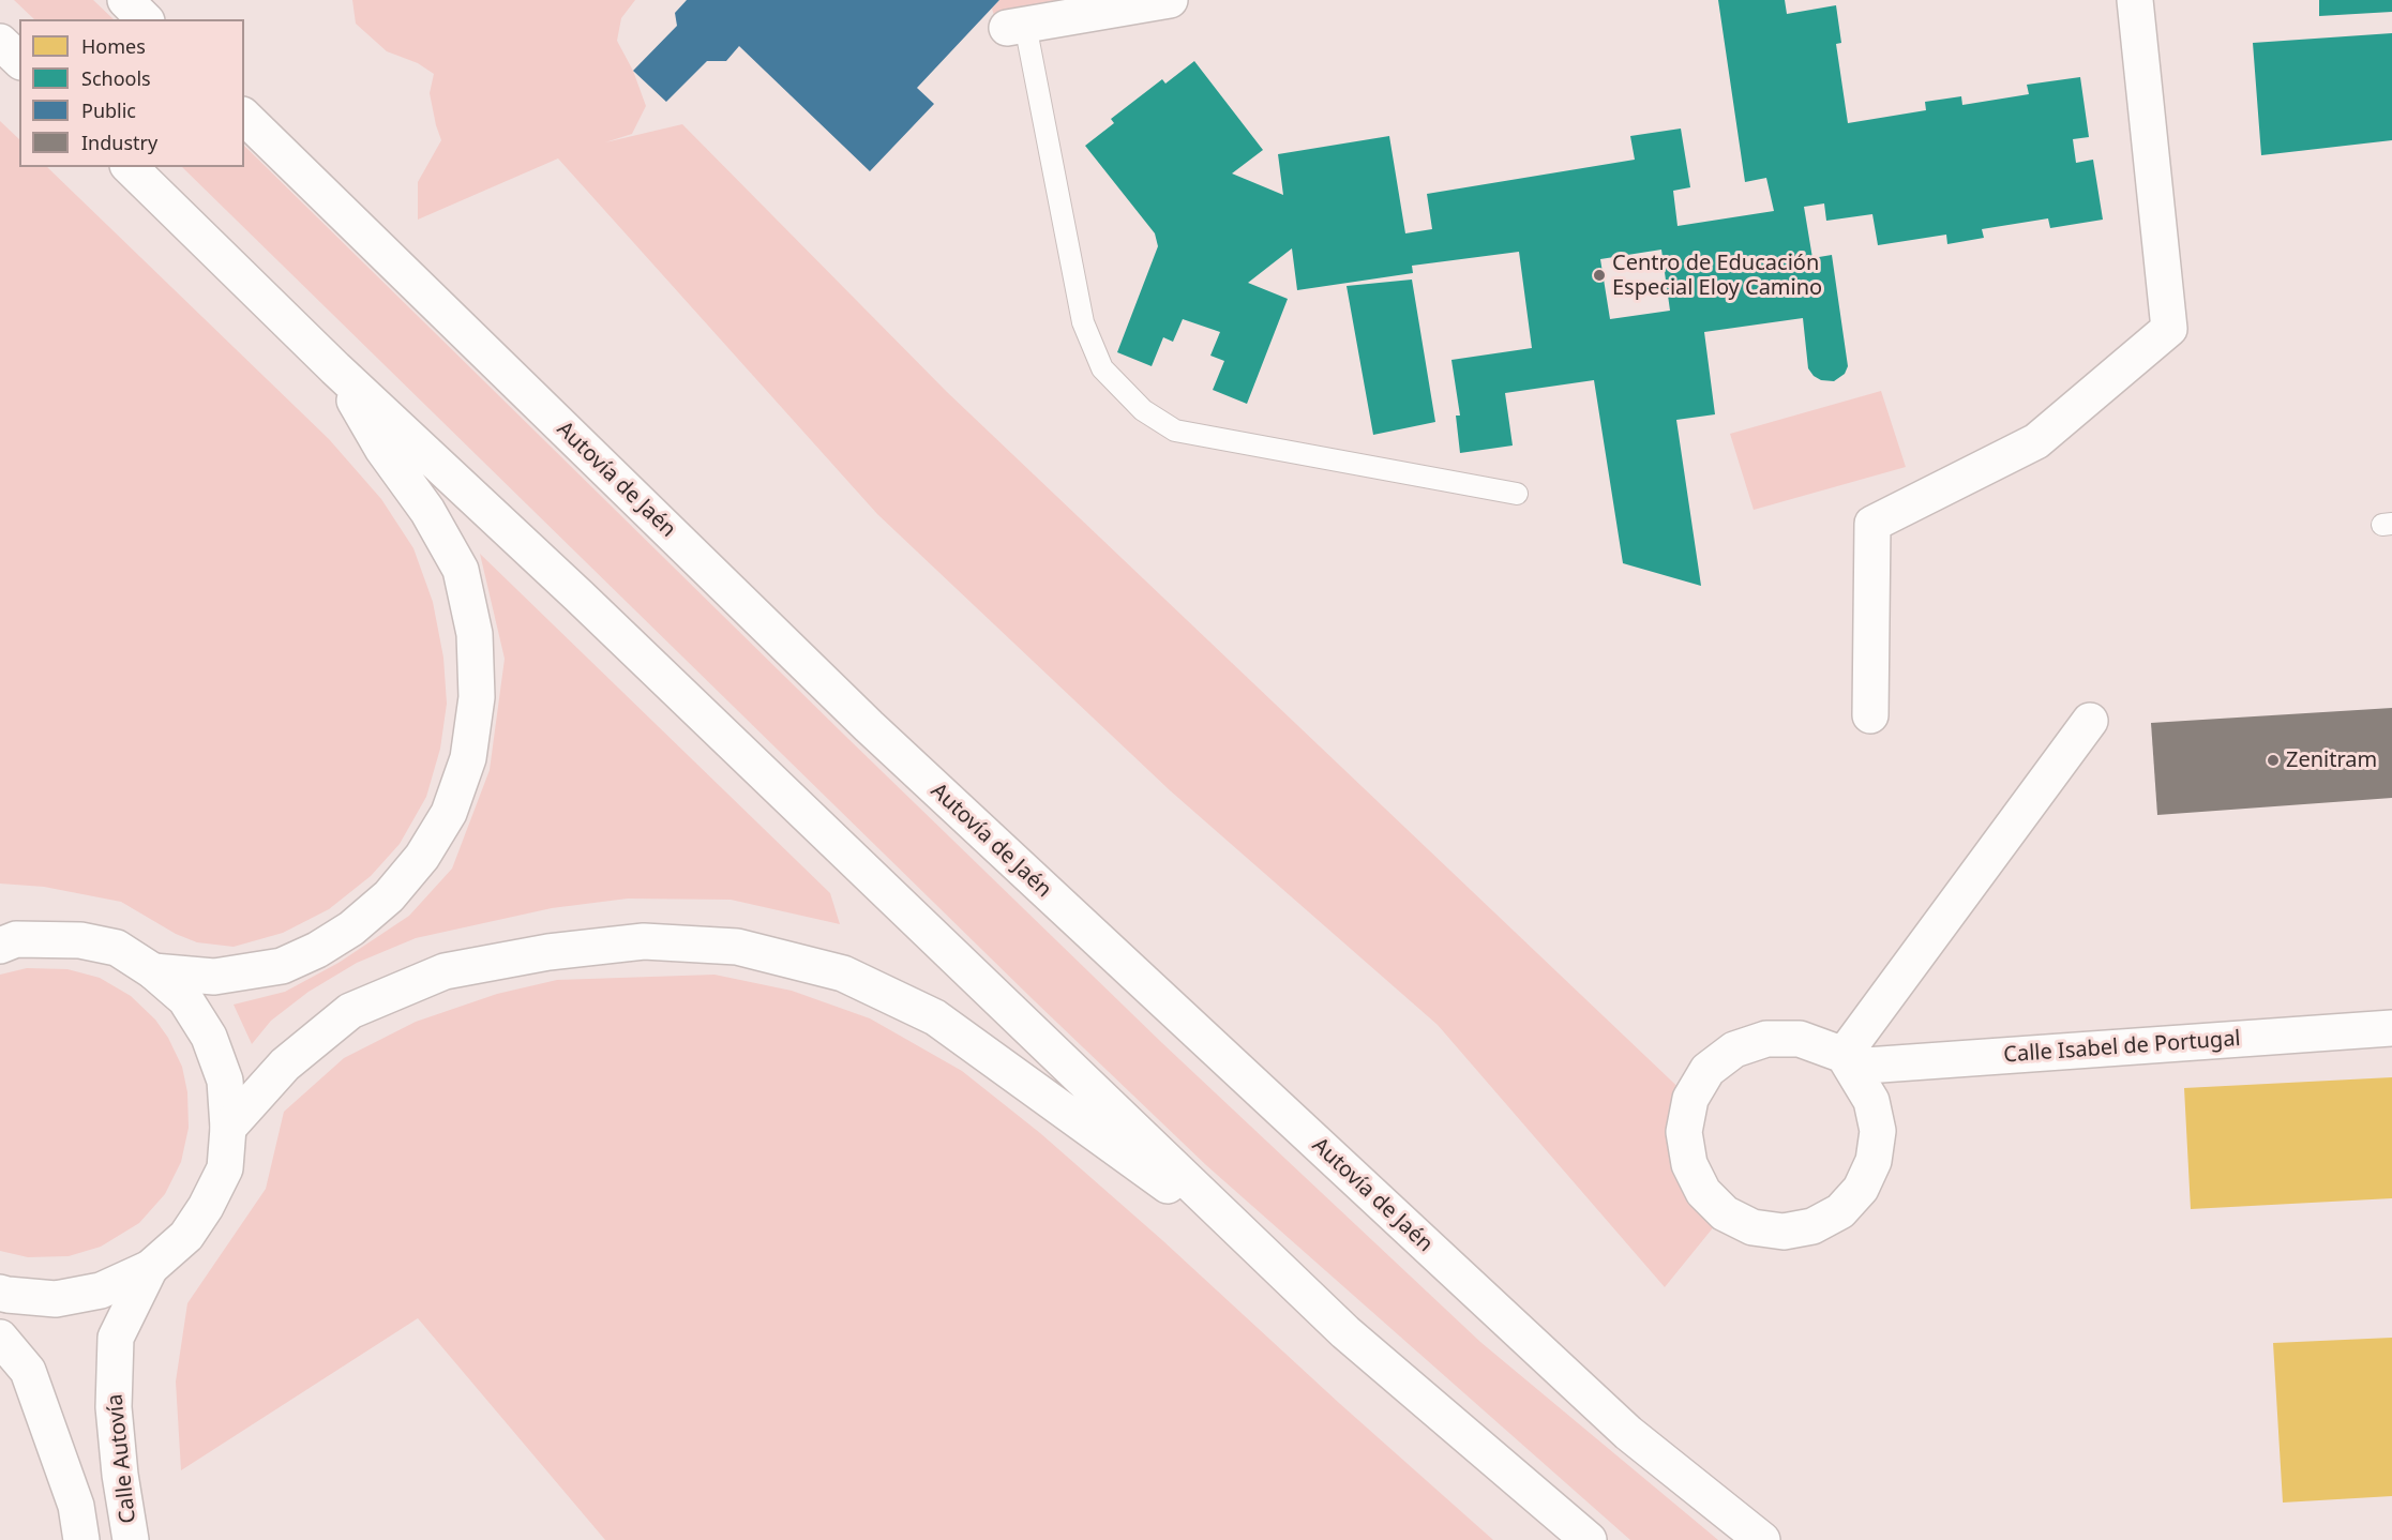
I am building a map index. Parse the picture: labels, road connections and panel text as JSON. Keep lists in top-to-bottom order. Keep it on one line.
{"streets":{"main road":["Autovía de Jaén","Calle Isabel de Portugal","Calle Autovía"]},"places":["Centro de Educación Especial Eloy Camino","Zenitram"],"legend":["Homes","Schools","Public","Industry"]}
